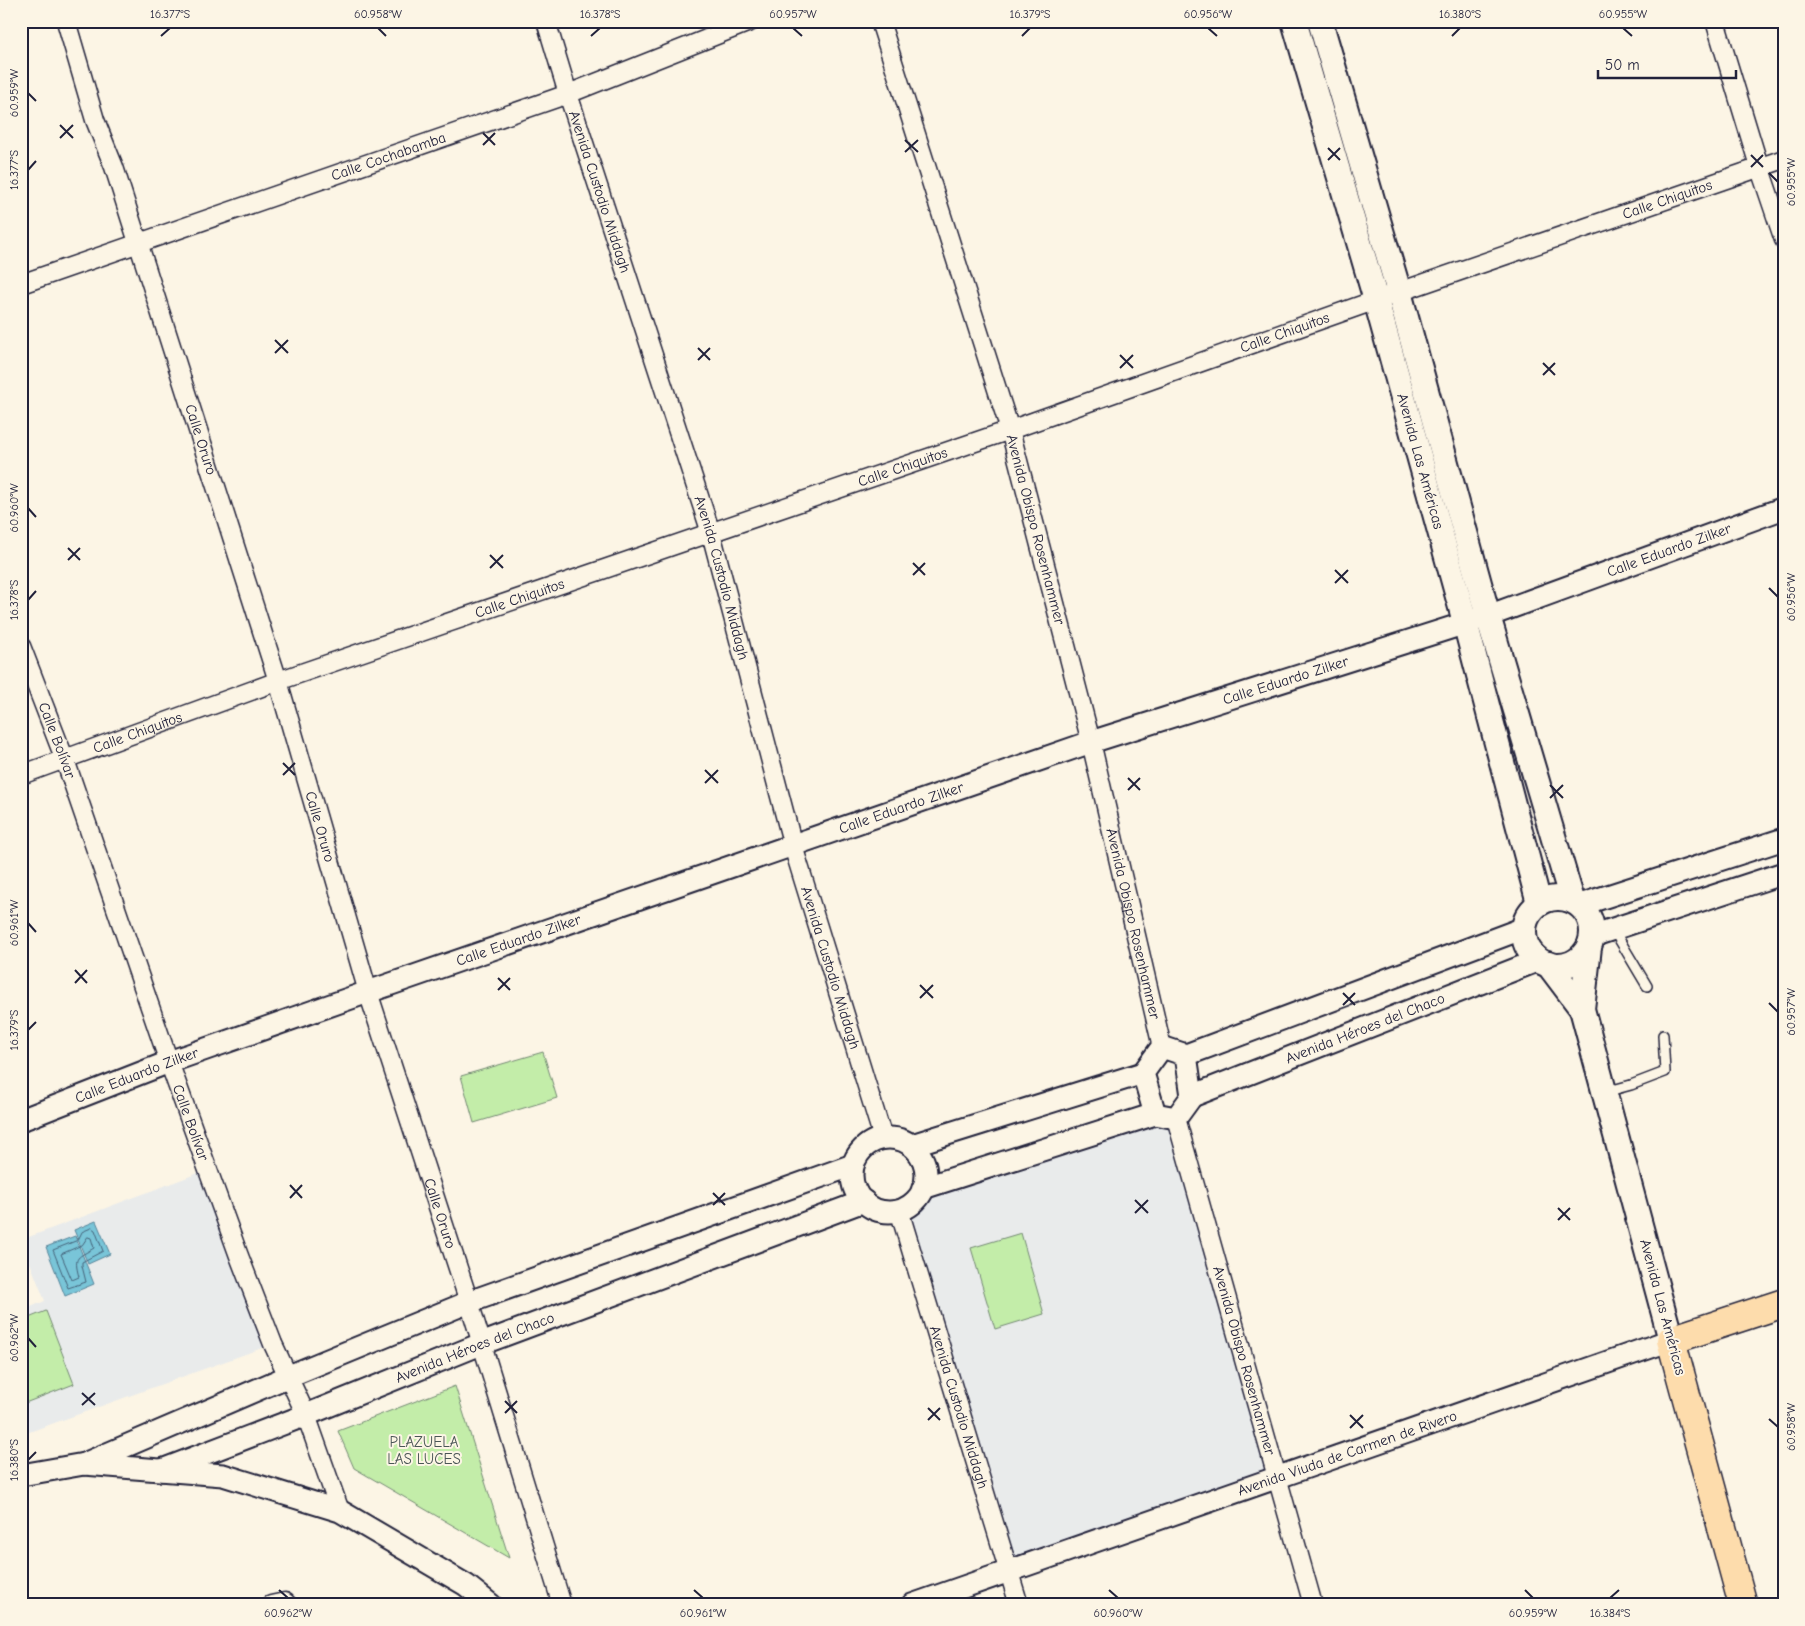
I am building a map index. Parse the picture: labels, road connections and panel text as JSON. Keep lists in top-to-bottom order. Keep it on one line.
{"streets":{"highway":["Avenida Las Américas","Avenida Viuda de Carmen de Rivero"],"street":["Calle Cochabamba","Avenida Custodio Middagh","Calle Chiquitos","Calle Oruro","Avenida Obispo Rosenhammer","Calle Eduardo Zilker","Calle Bolívar","Avenida Héroes del Chaco"]},"crossings":[["Calle Cochabamba","Avenida Custodio Middagh"],["Calle Cochabamba","Calle Oruro"],["Avenida Custodio Middagh","Calle Chiquitos"],["Avenida Custodio Middagh","Calle Eduardo Zilker"],["Avenida Custodio Middagh","Avenida Héroes del Chaco"],["Avenida Custodio Middagh","Avenida Viuda de Carmen de Rivero"],["Calle Chiquitos","Calle Oruro"],["Calle Chiquitos","Avenida Las Américas"],["Calle Chiquitos","Avenida Obispo Rosenhammer"],["Calle Chiquitos","Calle Bolívar"],["Calle Oruro","Calle Eduardo Zilker"],["Calle Oruro","Avenida Héroes del Chaco"],["Avenida Las Américas","Calle Eduardo Zilker"],["Avenida Las Américas","Avenida Héroes del Chaco"],["Avenida Las Américas","Avenida Viuda de Carmen de Rivero"],["Avenida Obispo Rosenhammer","Calle Eduardo Zilker"],["Avenida Obispo Rosenhammer","Avenida Viuda de Carmen de Rivero"],["Calle Eduardo Zilker","Calle Bolívar"],["Calle Bolívar","Avenida Héroes del Chaco"]],"parks":["PLAZUELA LAS LUCES"],"scale_bar":"50 m","coordinates":["16.377°S","60.958°W","16.378°S","60.957°W","16.379°S","60.956°W","16.380°S","60.955°W","60.959°W","60.960°W","60.961°W","60.962°W","16.384°S"]}
